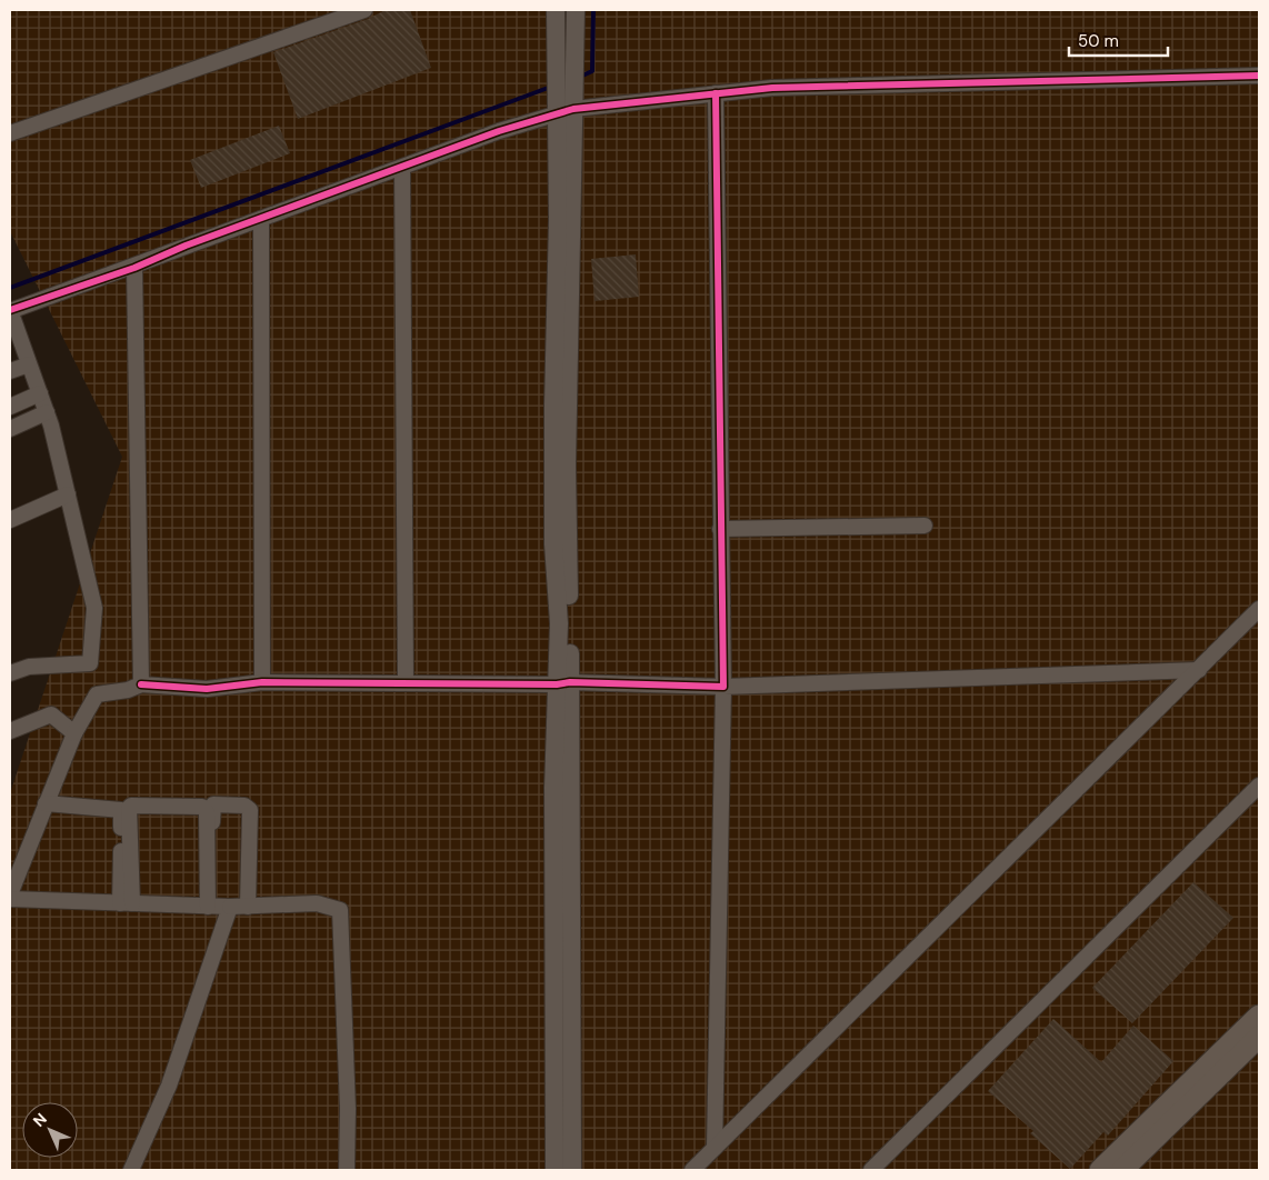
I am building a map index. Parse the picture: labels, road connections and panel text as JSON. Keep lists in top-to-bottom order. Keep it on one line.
{"scale_bar":"50 m","north":"top left"}
